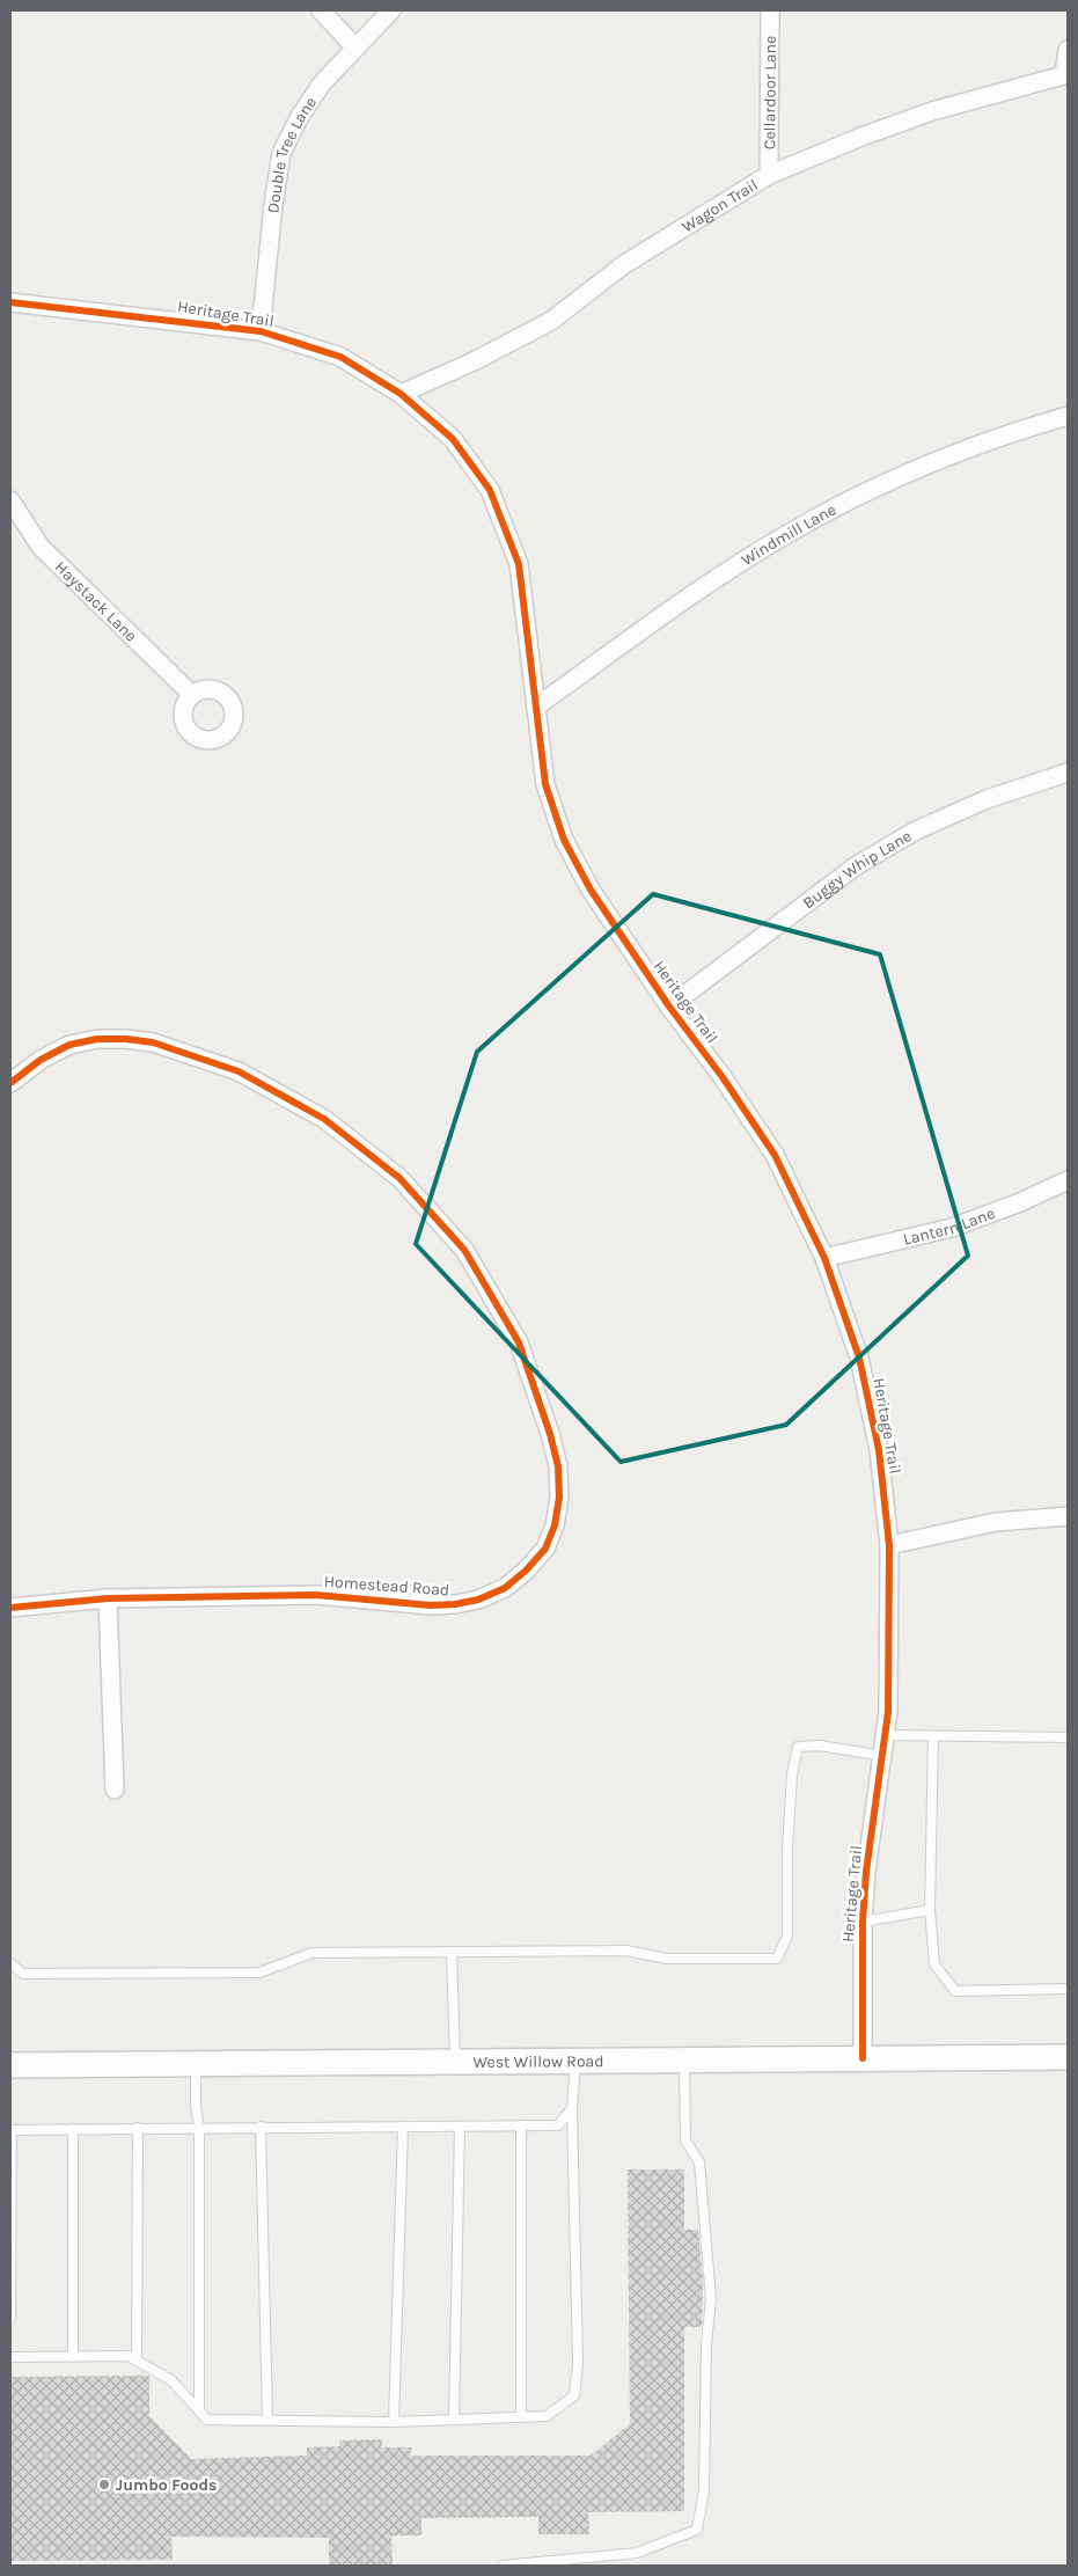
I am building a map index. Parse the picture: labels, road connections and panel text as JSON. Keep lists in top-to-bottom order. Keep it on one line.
{"streets":{"main road":["West Willow Road"],"street":["Cellardoor Lane","Double Tree Lane","Wagon Trail","Heritage Trail","Windmill Lane","Haystack Lane","Buggy Whip Lane","Lantern Lane","Homestead Road"]},"crossings":[["Cellardoor Lane","Wagon Trail"],["Double Tree Lane","Heritage Trail"],["Wagon Trail","Heritage Trail"],["Heritage Trail","Windmill Lane"],["Heritage Trail","Buggy Whip Lane"],["Heritage Trail","Lantern Lane"],["Heritage Trail","West Willow Road"]],"places":["Jumbo Foods"]}
